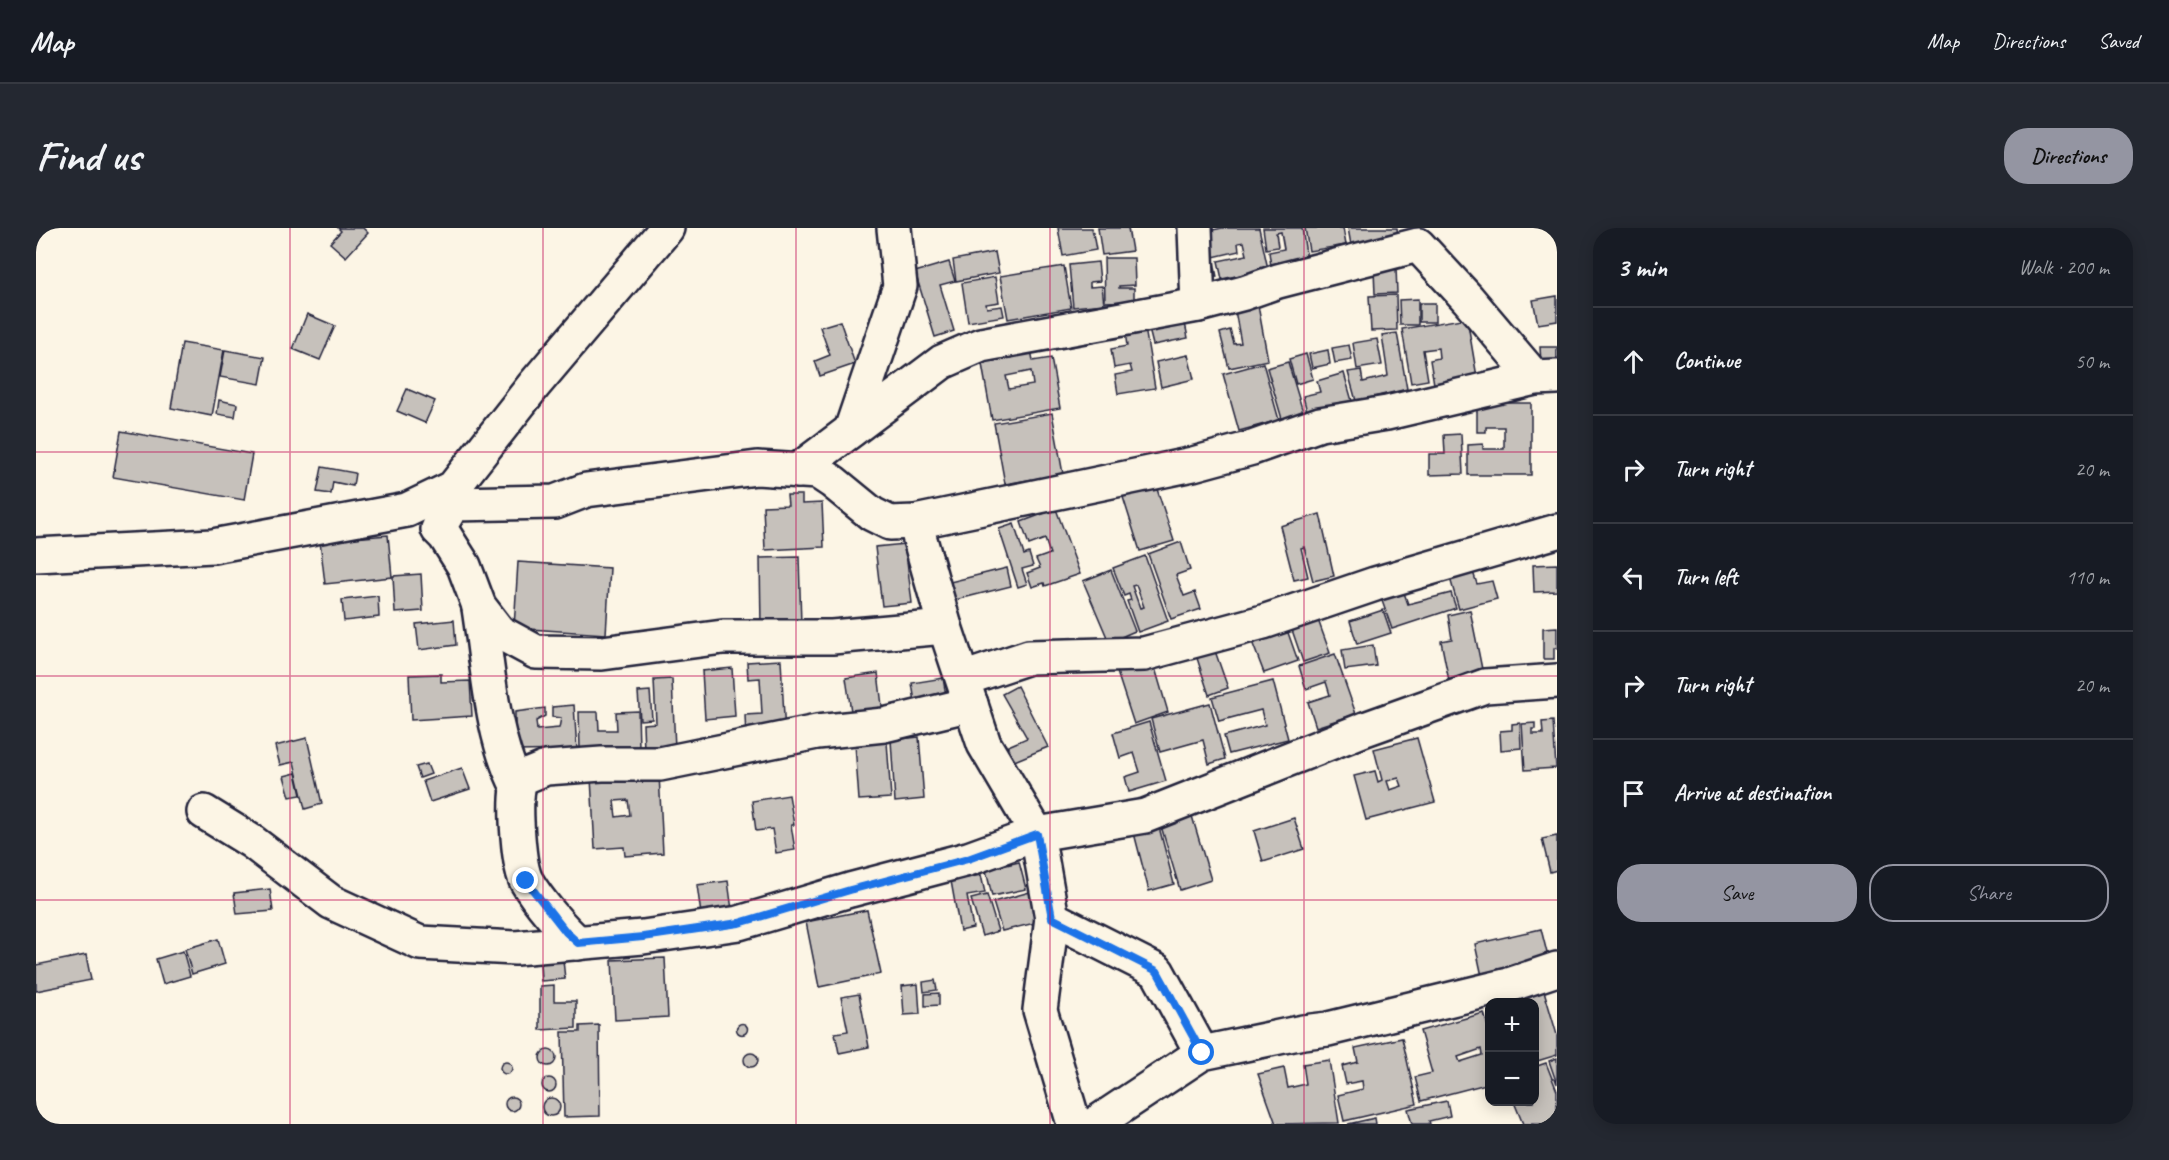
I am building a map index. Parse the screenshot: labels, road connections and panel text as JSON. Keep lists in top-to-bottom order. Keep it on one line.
{"page":{"header":"Map","nav":["Map","Directions","Saved"],"buttons":["Directions",["Save","Share"]],"title":"Find us","heading":["3 min","Walk · 200 m"],"list":[["Continue","50 m"],["Turn right","20 m"],["Turn left","110 m"],["Turn right","20 m"],"Arrive at destination"],"map_buttons":["+","−"]}}
